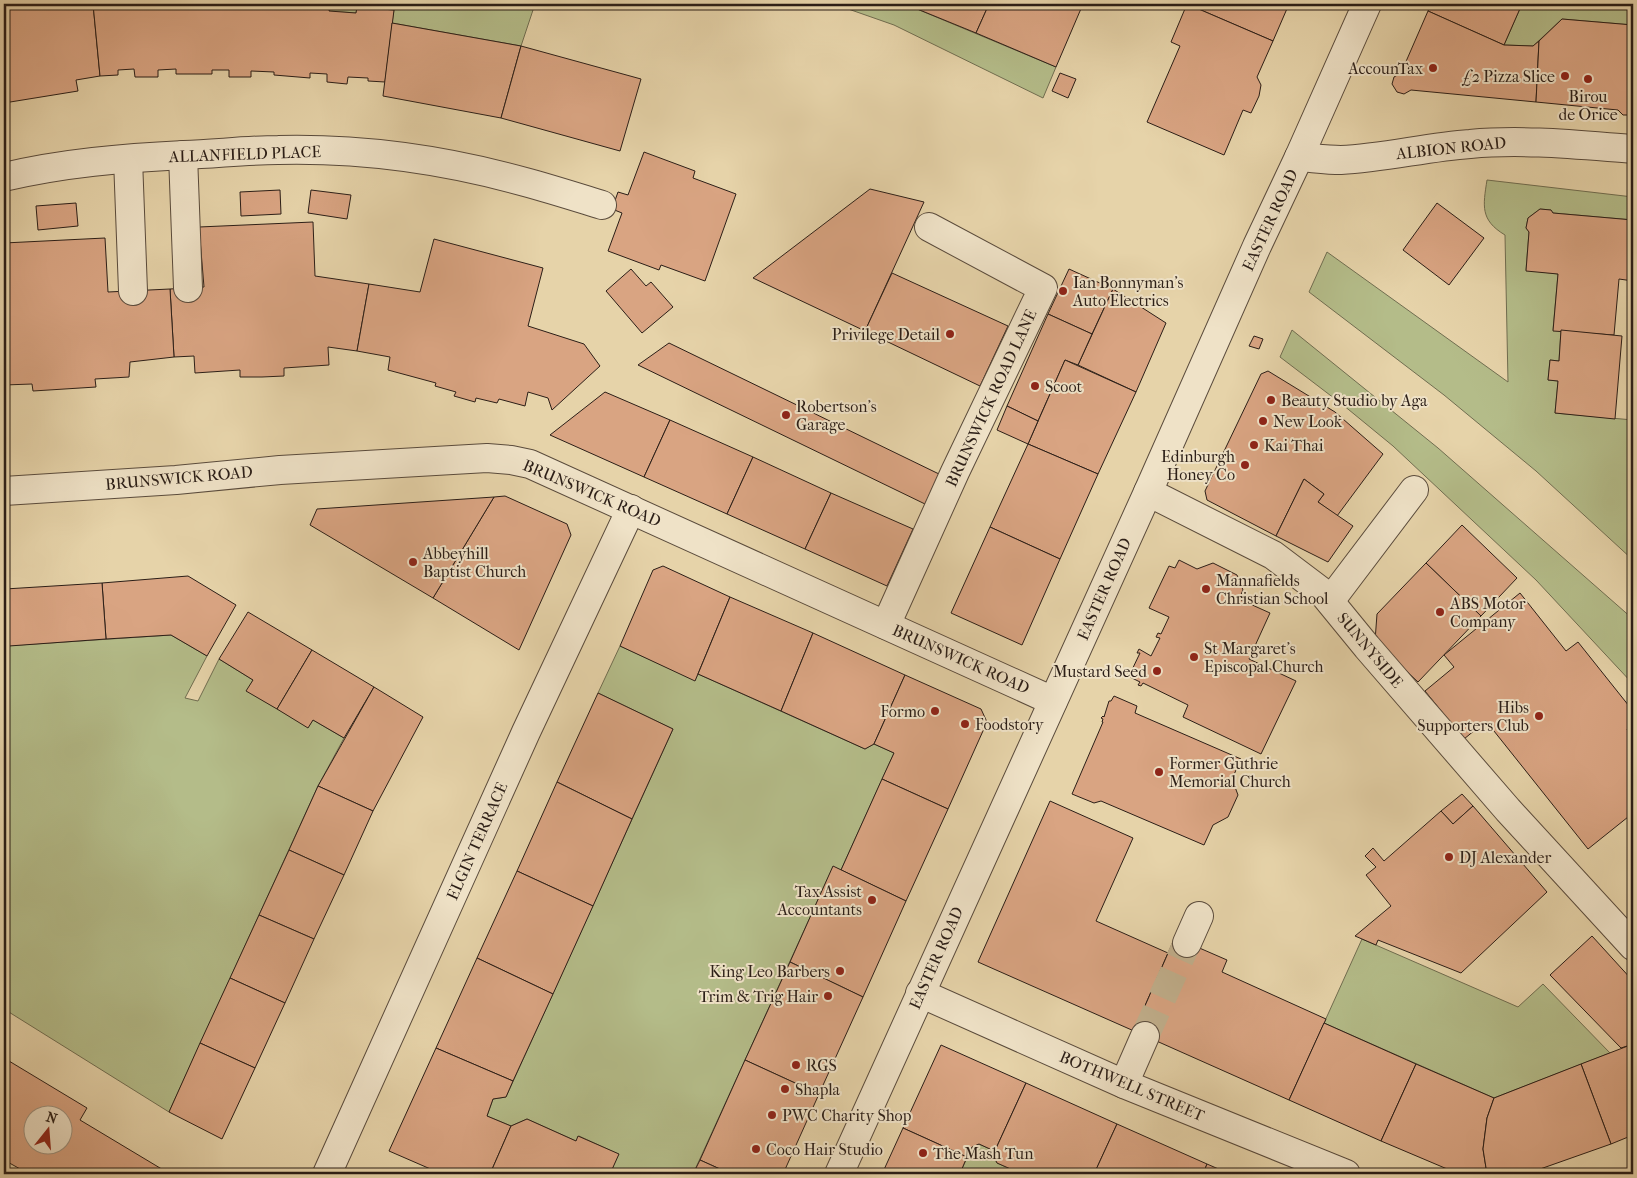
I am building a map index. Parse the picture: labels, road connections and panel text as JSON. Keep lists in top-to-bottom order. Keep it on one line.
{"streets":{"street":["ALBION ROAD","ALLANFIELD PLACE","EASTER ROAD","BRUNSWICK ROAD LANE","BRUNSWICK ROAD","SUNNYSIDE","ELGIN TERRACE","BOTHWELL STREET"]},"crossings":[["ALBION ROAD","EASTER ROAD"],["EASTER ROAD","BRUNSWICK ROAD"],["EASTER ROAD","SUNNYSIDE"],["EASTER ROAD","BOTHWELL STREET"],["BRUNSWICK ROAD LANE","BRUNSWICK ROAD"],["BRUNSWICK ROAD","ELGIN TERRACE"]],"places":["AccounTax","£2 Pizza Slice","Birou de Orice","Ian Bonnyman's Auto Electrics","Privilege Detail","Scoot","Beauty Studio by Aga","Robertson's Garage","New Look","Kai Thai","Edinburgh Honey Co","Abbeyhill Baptist Church","Mannafields Christian School","ABS Motor Company","St Margaret's Episcopal Church","Mustard Seed","Formo","Hibs Supporters Club","Foodstory","Former Guthrie Memorial Church","DJ Alexander","Tax Assist Accountants","King Leo Barbers","Trim & Trig Hair","RGS","Shapla","PWC Charity Shop","Coco Hair Studio","The Mash Tun"],"north":"top"}
